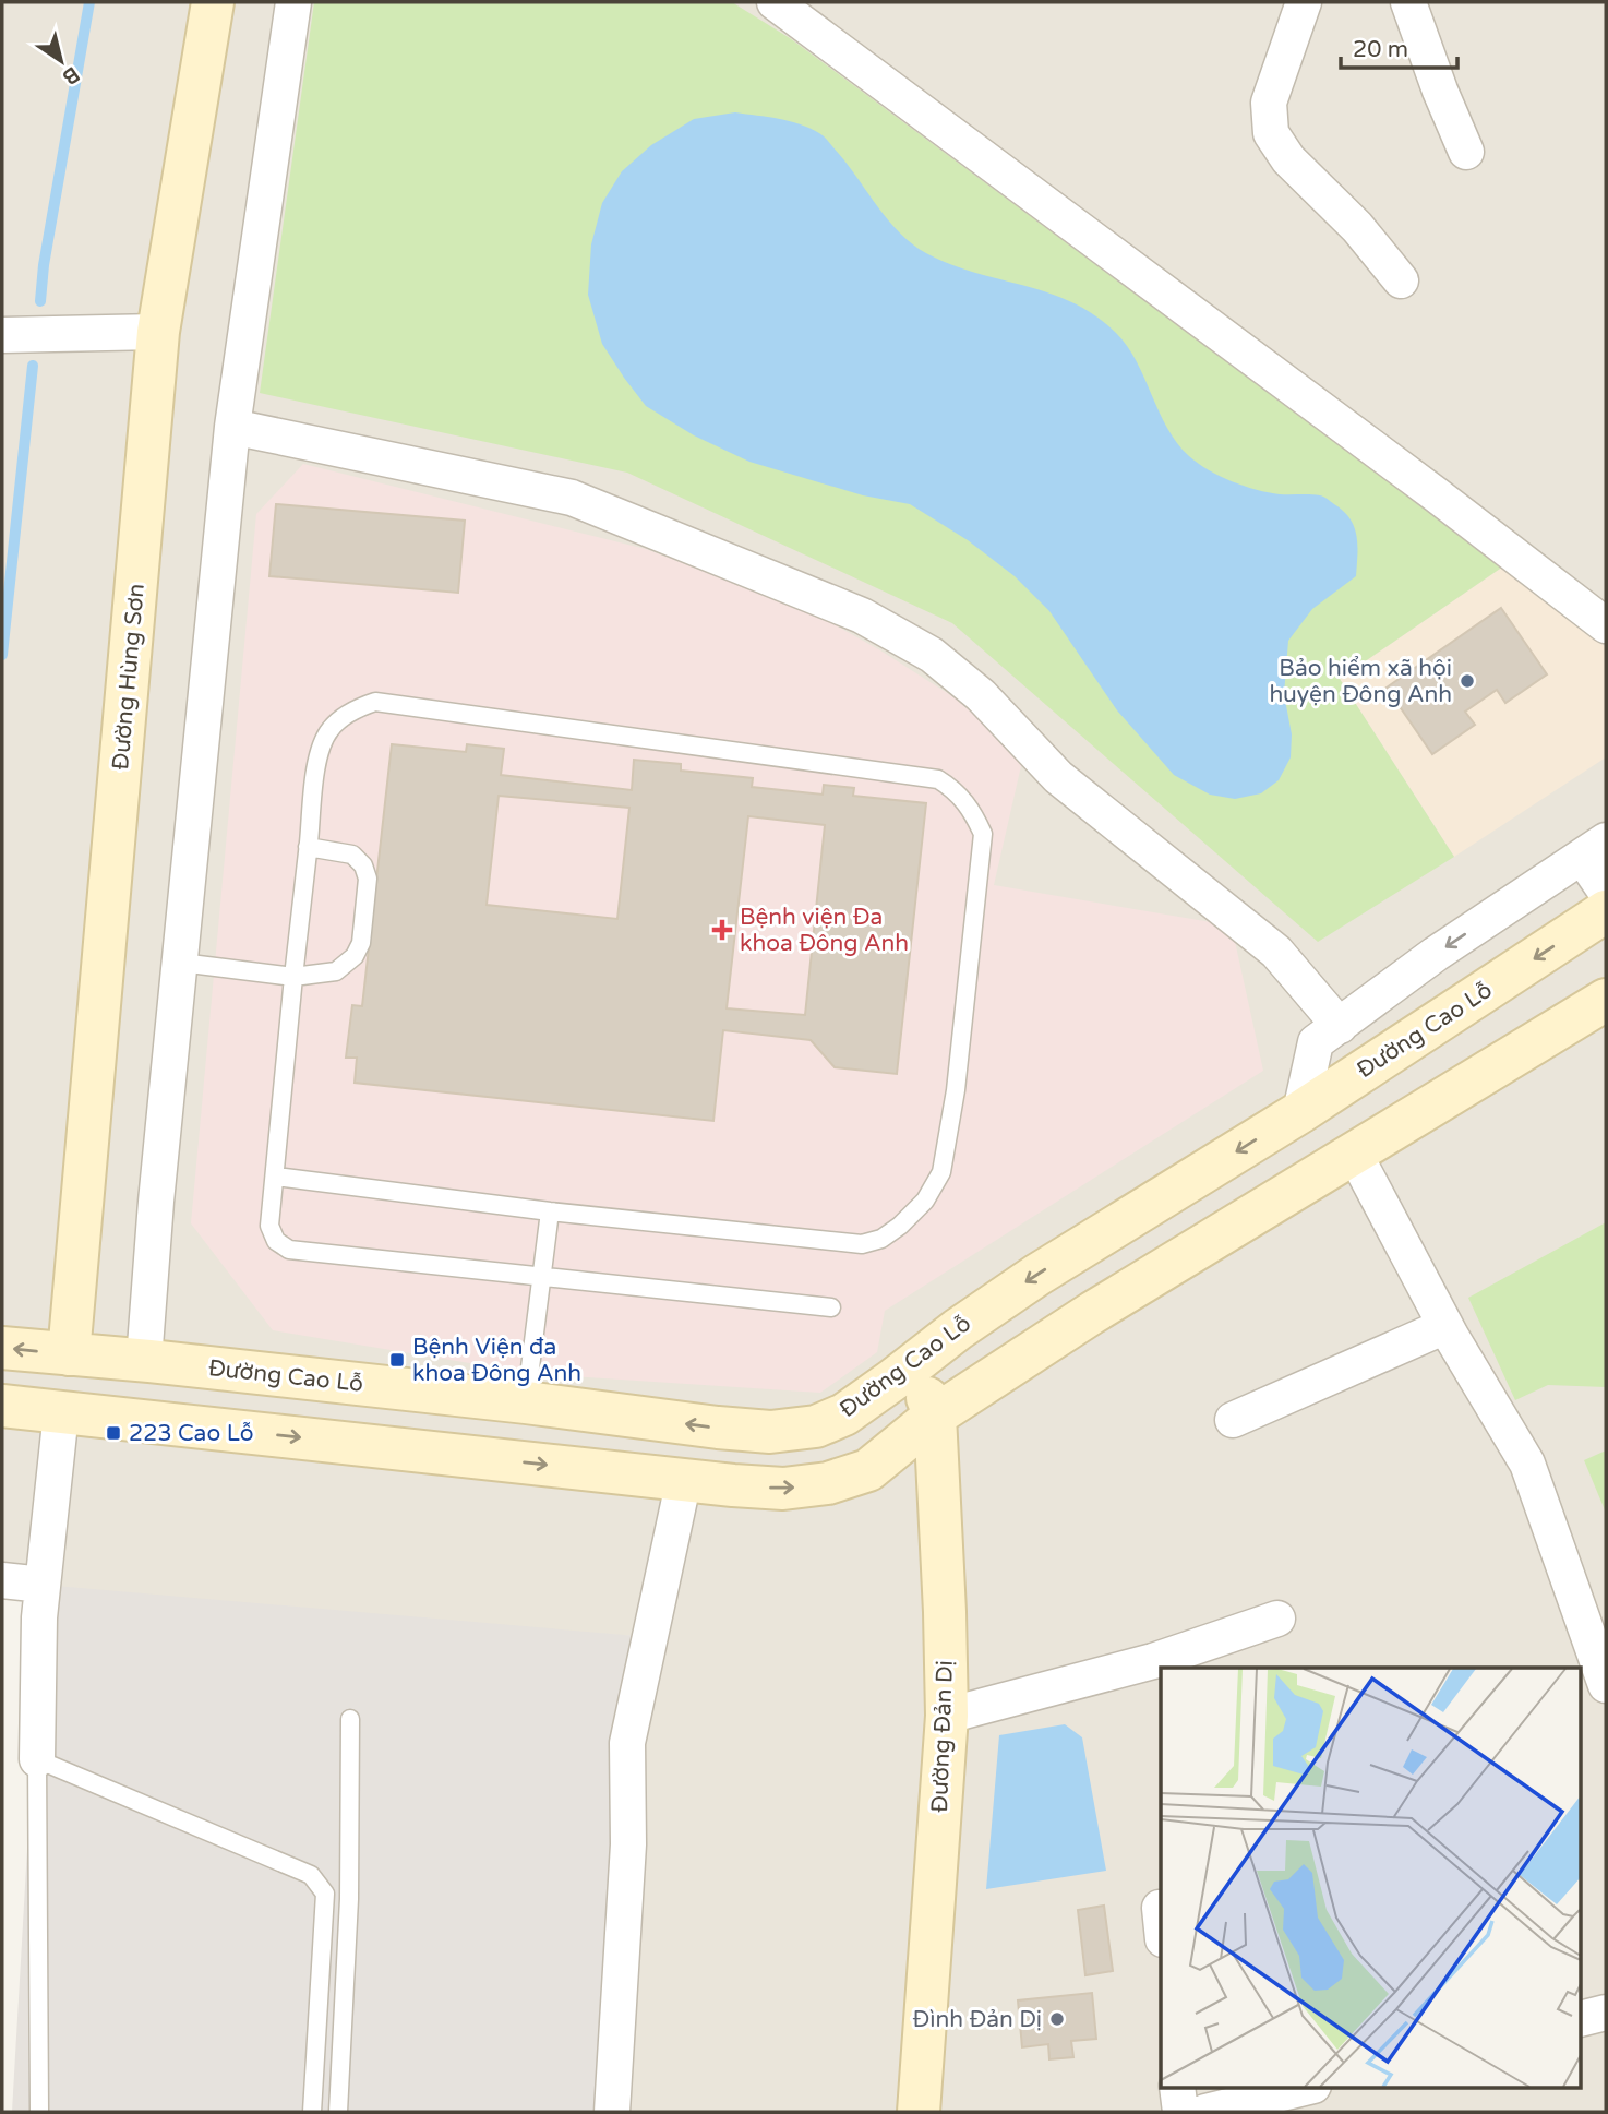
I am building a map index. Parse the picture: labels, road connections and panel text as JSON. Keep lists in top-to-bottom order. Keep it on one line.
{"streets":{"main road":["Đường Hùng Sơn","Đường Cao Lỗ","Đường Đản Dị"]},"crossings":[["Đường Hùng Sơn","Đường Cao Lỗ"],["Đường Cao Lỗ","Đường Đản Dị"]],"places":{"other":["Bảo hiểm xã hội huyện Đông Anh","Đình Đản Dị"],"health":["Bệnh viện Đa khoa Đông Anh"],"transit":["Bệnh Viện đa khoa Đông Anh","223 Cao Lỗ"]},"scale_bar":"20 m","north":"bottom right"}
